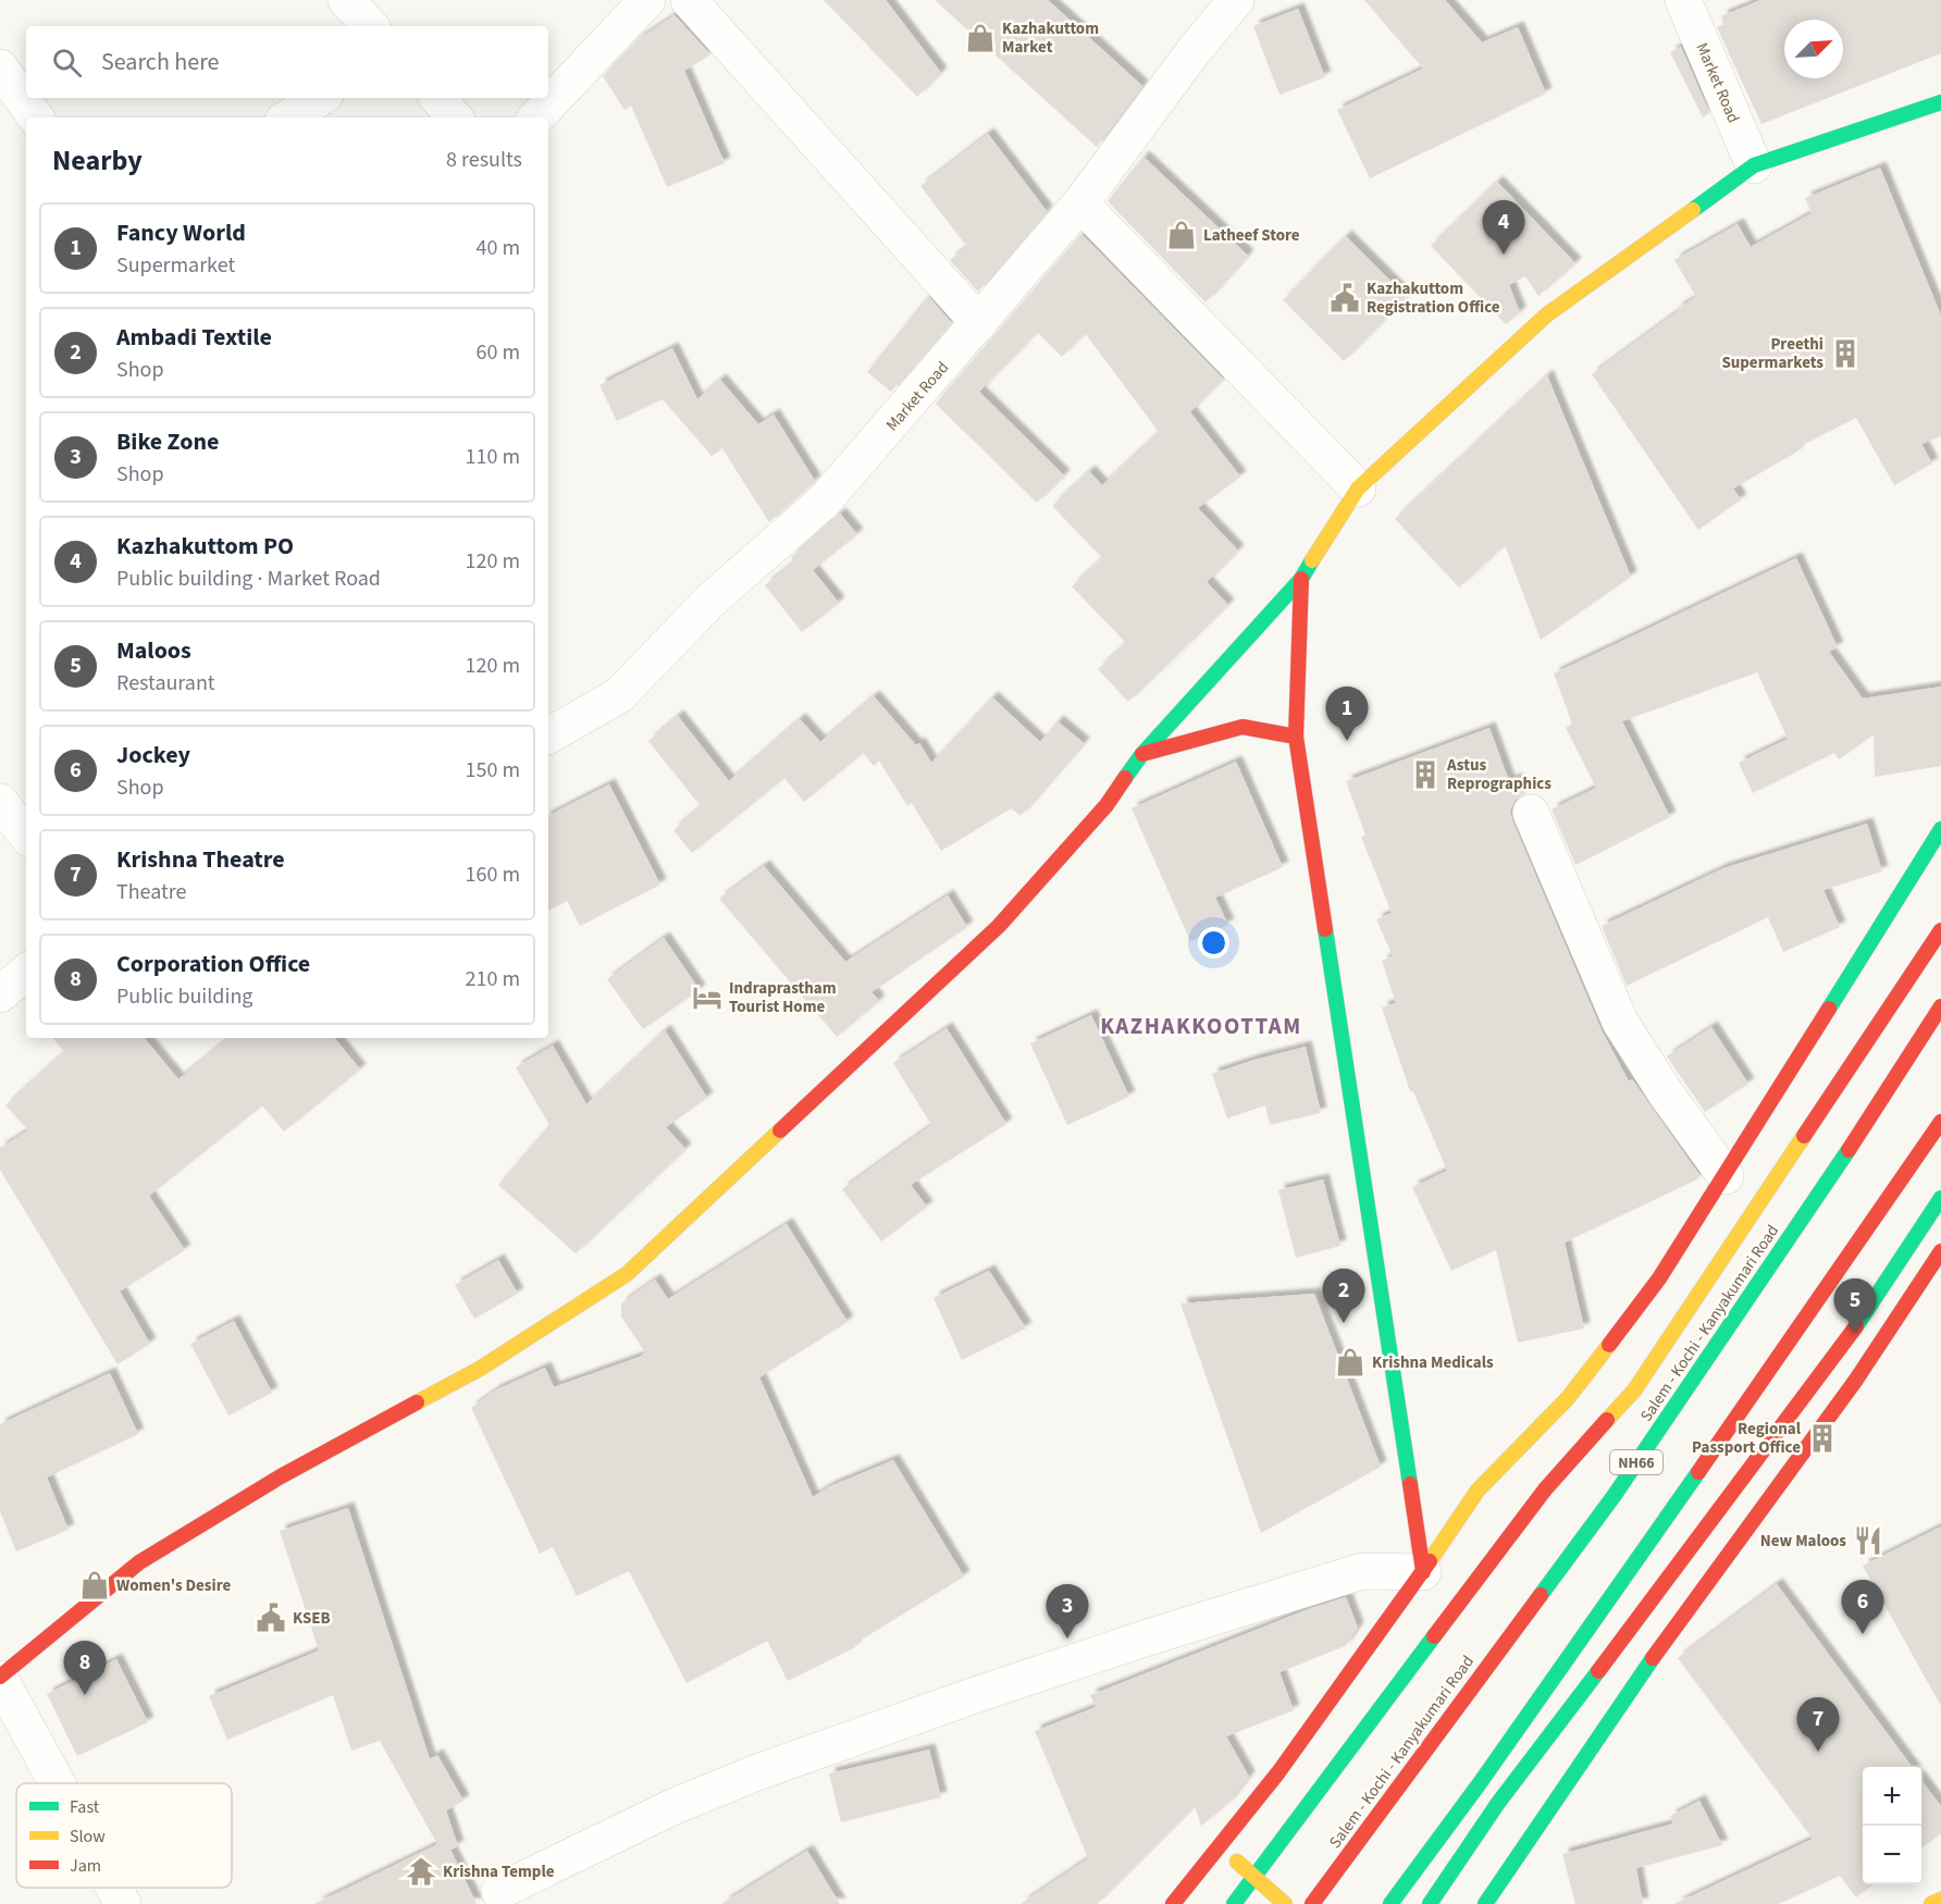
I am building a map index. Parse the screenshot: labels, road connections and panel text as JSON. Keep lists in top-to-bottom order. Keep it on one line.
{"streets":{"main road":["Salem - Kochi - Kanyakumari Road","NH66"],"street":["Market Road"]},"districts":["KAZHAKKOOTTAM"],"places":{"shop":["Kazhakuttom Market","Latheef Store","Krishna Medicals","Women's Desire"],"public building":["Kazhakuttom Registration Office","KSEB"],"building":["Preethi Supermarkets","Astus Reprographics","Regional Passport Office"],"hotel":["Indraprastham Tourist Home"],"restaurant":["New Maloos"],"temple":["Krishna Temple"]},"legend":["Fast","Slow","Jam"],"north":"top right","page":{"search":"Search here","heading":["Nearby","8 results"],"pins":["4","1","2","5","6","3","8","7"],"list":[{"mark":"1","name":"Fancy World","note":"Supermarket","value":"40 m"},{"mark":"2","name":"Ambadi Textile","note":"Shop","value":"60 m"},{"mark":"3","name":"Bike Zone","note":"Shop","value":"110 m"},{"mark":"4","name":"Kazhakuttom PO","note":"Public building · Market Road","value":"120 m"},{"mark":"5","name":"Maloos","note":"Restaurant","value":"120 m"},{"mark":"6","name":"Jockey","note":"Shop","value":"150 m"},{"mark":"7","name":"Krishna Theatre","note":"Theatre","value":"160 m"},{"mark":"8","name":"Corporation Office","note":"Public building","value":"210 m"}],"map_buttons":["+","−"]}}
